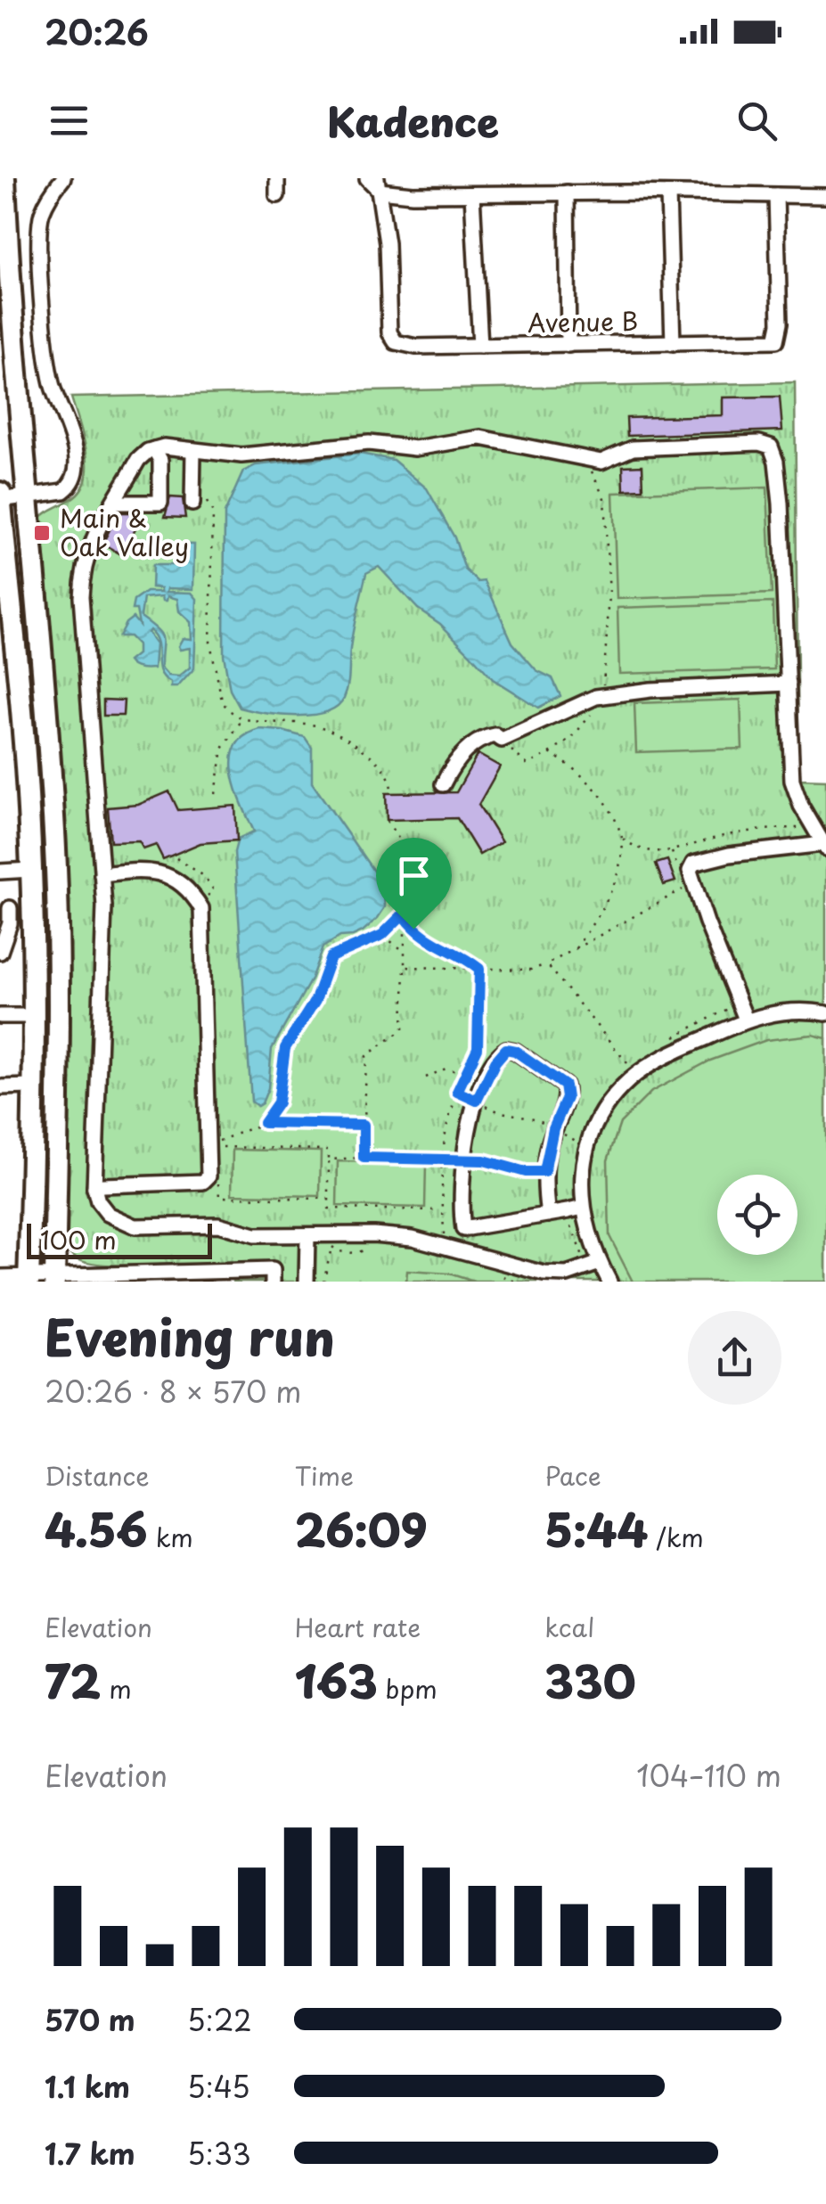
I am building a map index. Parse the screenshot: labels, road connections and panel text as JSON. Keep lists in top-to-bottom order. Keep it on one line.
{"streets":{"street":["Avenue B"]},"places":{"transit":["Main & Oak Valley"]},"scale_bar":"100 m","page":{"status":"20:26","header":"Kadence","scale":"100 m","heading":["Evening run","20:26 · 8 × 570 m"],"stats":[["Distance","4.56 km"],["Time","26:09"],["Pace","5:44 /km"],["Elevation","72 m"],["Heart rate","163 bpm"],["kcal","330"]],"chart":["Elevation","104–110 m"],"list":[{"name":"570 m","note":"5:22"},{"name":"1.1 km","note":"5:45"},{"name":"1.7 km","note":"5:33"}]}}
